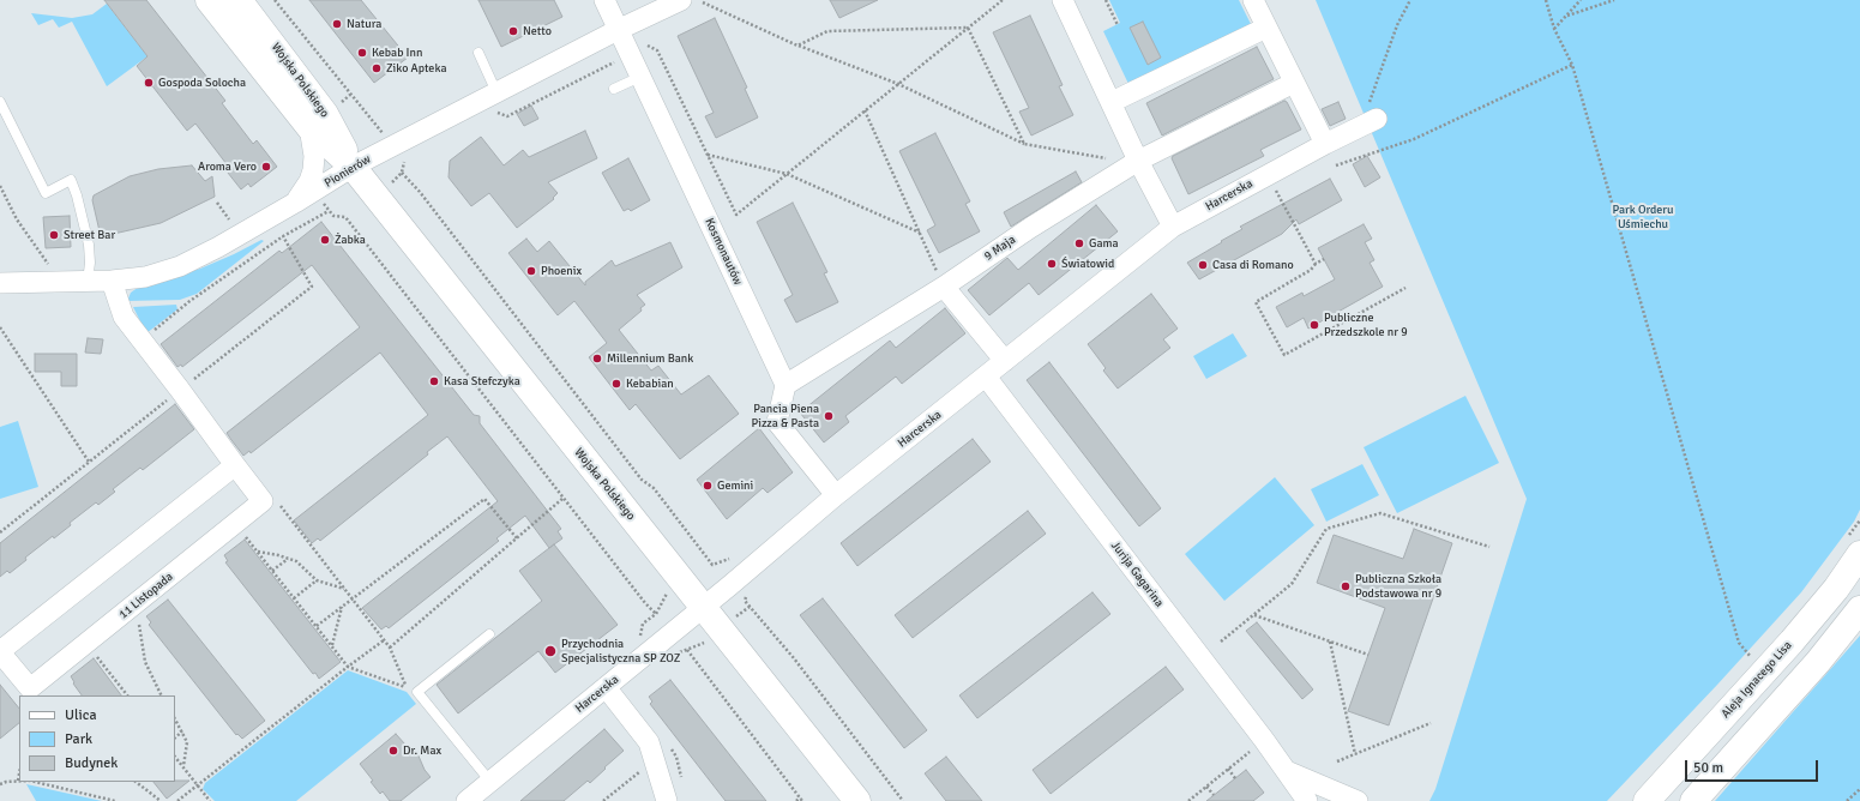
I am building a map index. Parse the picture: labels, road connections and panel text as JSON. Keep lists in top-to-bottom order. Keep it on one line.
{"streets":{"street":["Wojska Polskiego","Pionierów","Harcerska","9 Maja","Kosmonautów","Jurija Gagarina","11 Listopada","Aleja Ignacego Lisa"]},"crossings":[["Wojska Polskiego","Pionierów"],["Wojska Polskiego","Harcerska"],["Pionierów","Kosmonautów"],["Pionierów","11 Listopada"],["Harcerska","Jurija Gagarina"],["9 Maja","Kosmonautów"]],"parks":["Park Orderu Uśmiechu"],"places":["Natura","Netto","Kebab Inn","Ziko Apteka","Gospoda Solocha","Aroma Vero","Street Bar","Żabka","Gama","Światowid","Casa di Romano","Phoenix","Publiczne Przedszkole nr 9","Millennium Bank","Kasa Stefczyka","Kebabian","Pancia Piena Pizza & Pasta","Gemini","Publiczna Szkoła Podstawowa nr 9","Przychodnia Specjalistyczna SP ZOZ","Dr. Max"],"legend":["Ulica","Park","Budynek"],"scale_bar":"50 m"}
